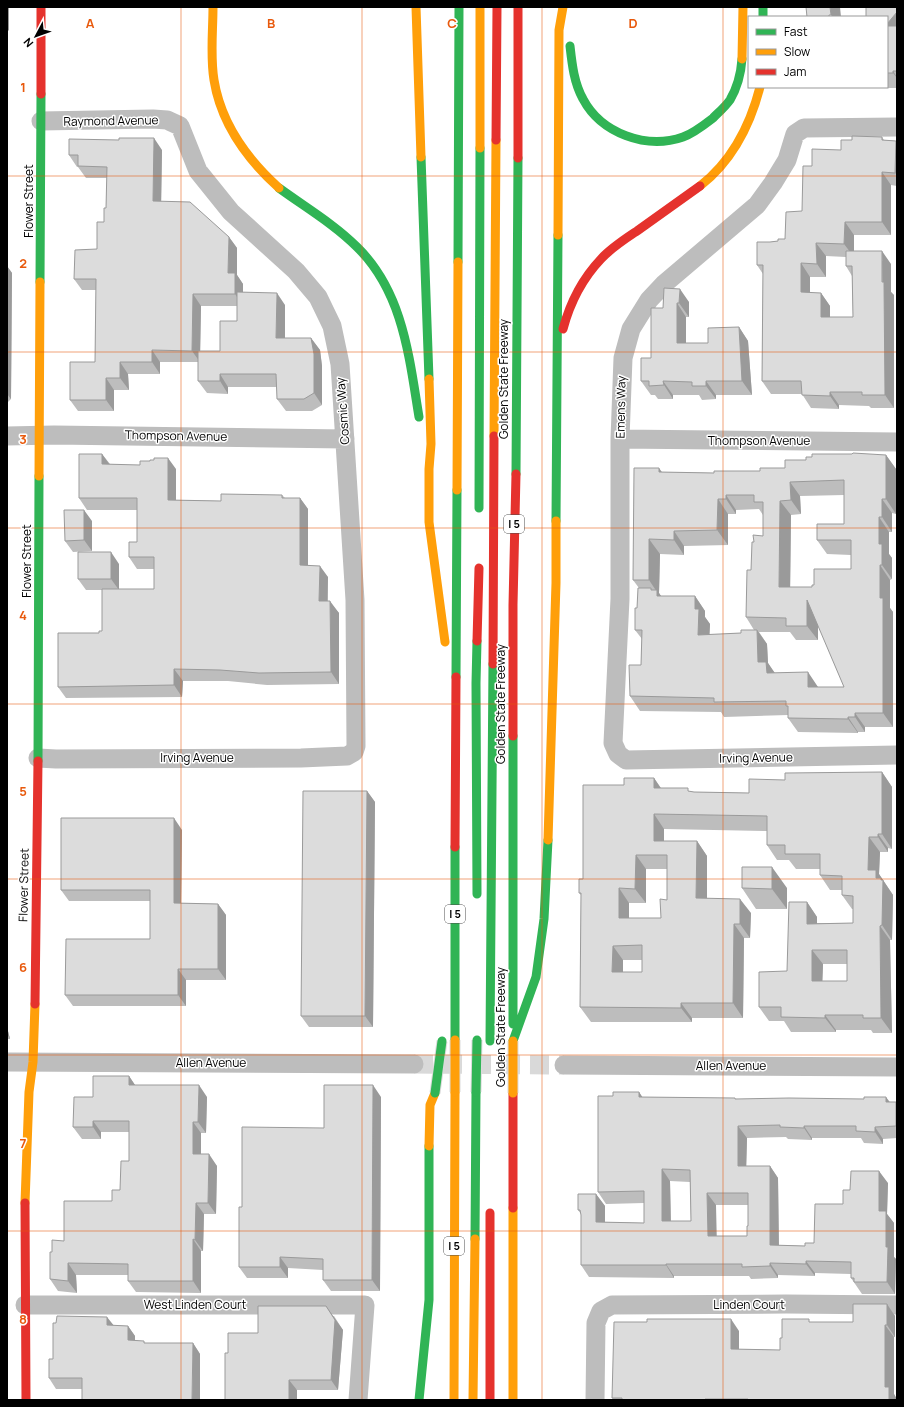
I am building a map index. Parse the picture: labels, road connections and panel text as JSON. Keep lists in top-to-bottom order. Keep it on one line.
{"streets":{"main road":["Flower Street","Golden State Freeway","I 5"],"street":["Raymond Avenue","Emens Way","Cosmic Way","Thompson Avenue","Irving Avenue","Allen Avenue","West Linden Court","Linden Court"]},"crossings":[["Raymond Avenue","Flower Street"],["Raymond Avenue","Cosmic Way"],["Flower Street","Thompson Avenue"],["Flower Street","Irving Avenue"],["Flower Street","Allen Avenue"],["Flower Street","West Linden Court"],["Emens Way","Thompson Avenue"],["Emens Way","Irving Avenue"],["Cosmic Way","Thompson Avenue"],["Cosmic Way","Irving Avenue"]],"legend":["Fast","Slow","Jam"],"north":"bottom left","grid":{"columns":["A","B","C","D"],"rows":["1","2","3","4","5","6","7","8"]}}
